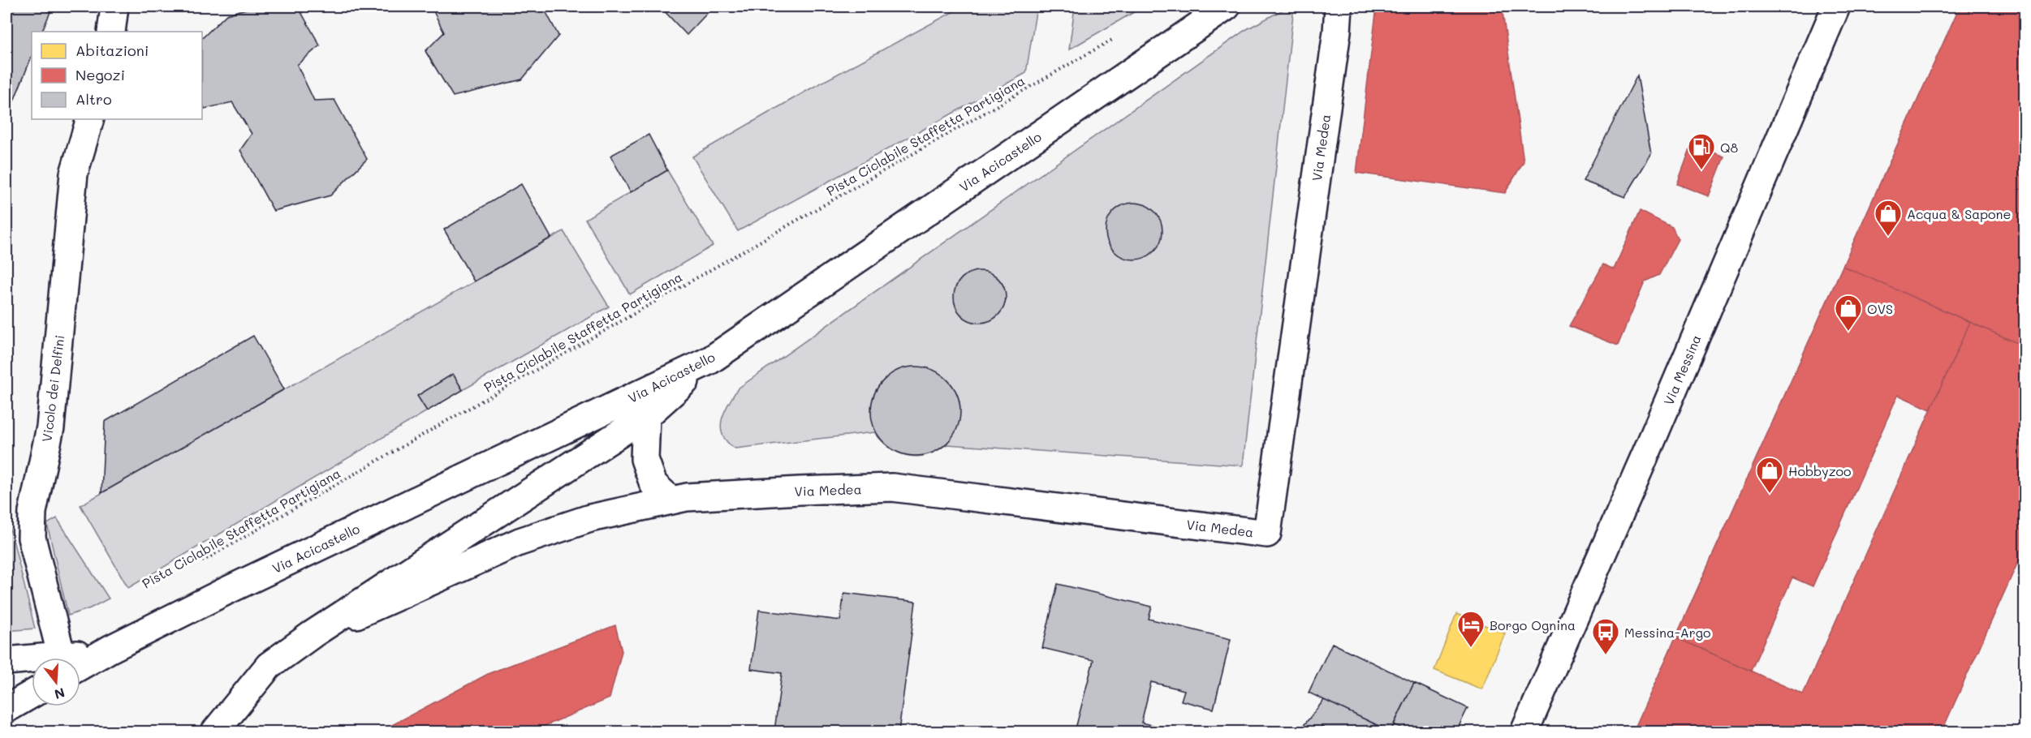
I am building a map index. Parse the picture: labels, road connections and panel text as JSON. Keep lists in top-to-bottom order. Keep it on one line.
{"streets":{"main road":["Via Medea","Via Acicastello","Via Messina","Vicolo dei Delfini"],"path":["Pista Ciclabile Staffetta Partigiana"]},"places":{"fuel station":["Q8"],"shop":["Acqua & Sapone","OVS","Hobbyzoo"],"hotel":["Borgo Ognina"],"bus stop":["Messina-Argo"]},"legend":["Abitazioni","Negozi","Altro"],"north":"bottom"}
